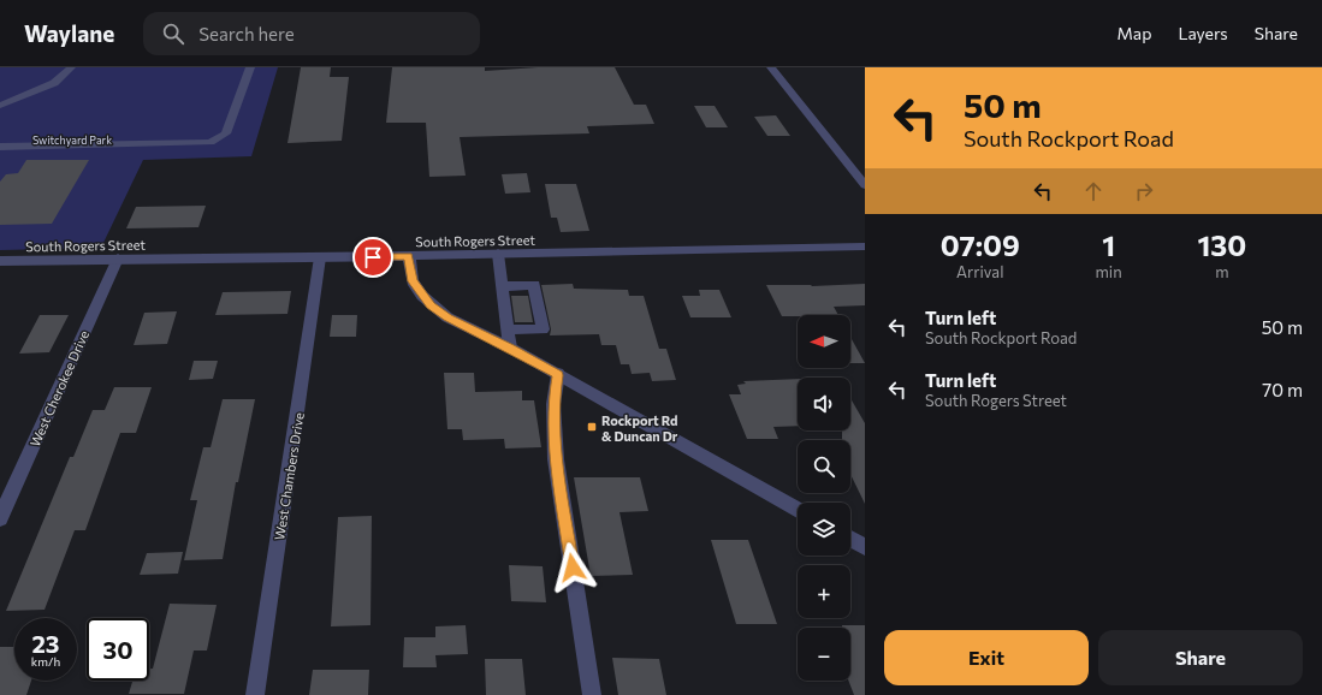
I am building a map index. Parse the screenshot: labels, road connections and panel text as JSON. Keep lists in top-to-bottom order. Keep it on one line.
{"streets":{"street":["South Rogers Street","West Cherokee Drive","West Chambers Drive"]},"crossings":[["South Rogers Street","West Cherokee Drive"],["South Rogers Street","West Chambers Drive"]],"parks":["Switchyard Park"],"places":{"transit":["Rockport Rd & Duncan Dr"]},"north":"left","page":{"header":"Waylane","search":"Search here","nav":["Map","Layers","Share"],"turn":["50 m","South Rockport Road"],"eta":["07:09","Arrival","1","min","130","m"],"list":[{"name":"Turn left","note":"South Rockport Road","value":"50 m"},{"name":"Turn left","note":"South Rogers Street","value":"70 m"}],"map_buttons":["+","−"],"speed":"23 km/h","limit":"30","buttons":["Exit","Share"]}}
